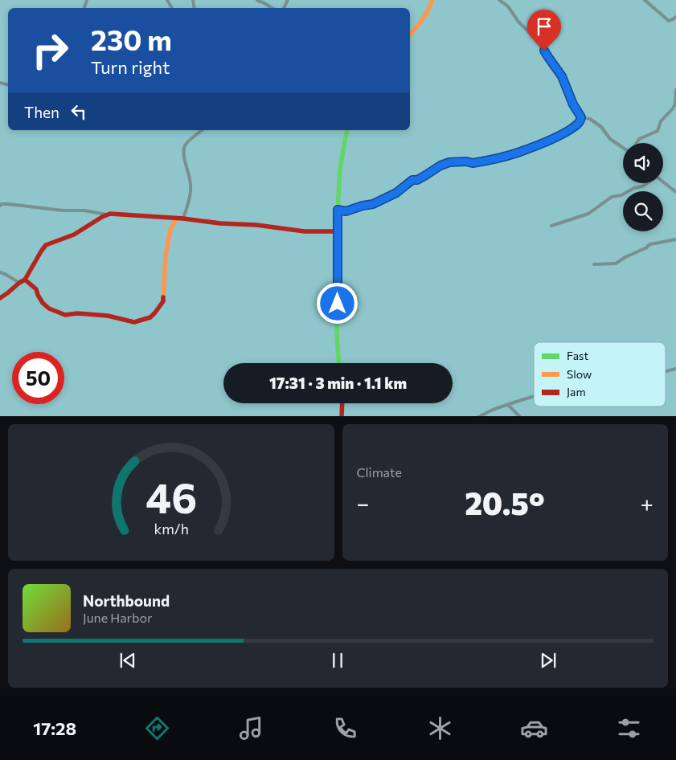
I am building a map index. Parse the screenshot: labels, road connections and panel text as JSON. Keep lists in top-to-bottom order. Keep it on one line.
{"legend":["Fast","Slow","Jam"],"page":{"turn":["230 m","Turn right"],"then":"Then","limit":"50","trip":"17:31 · 3 min · 1.1 km","tile":"Climate","heat":["−","20.5°","+"],"song":["Northbound","June Harbor"],"tabs":"17:28","gauge":["46","km/h"]}}
